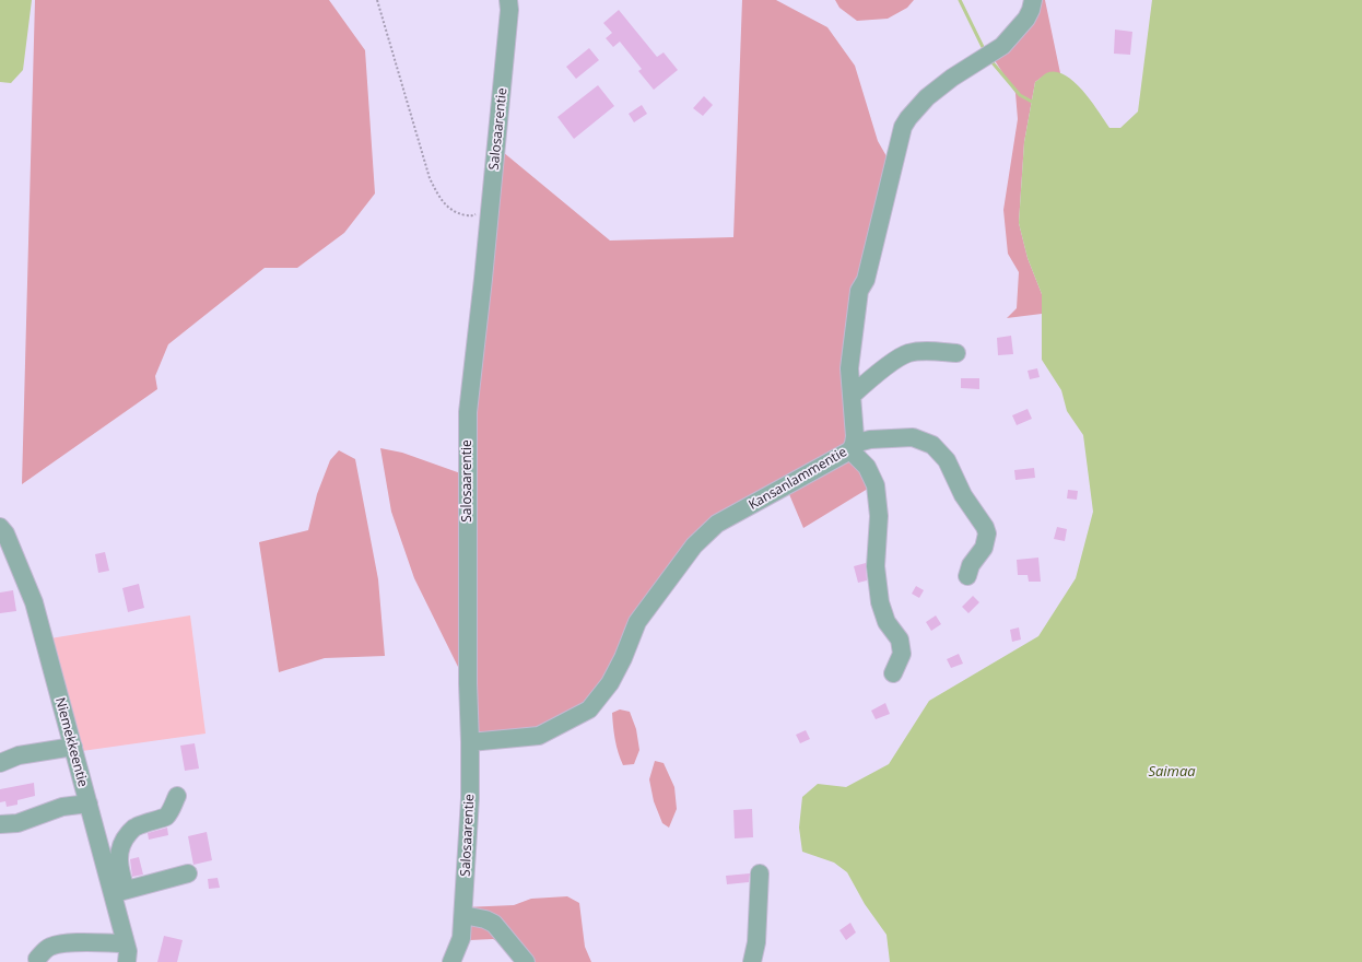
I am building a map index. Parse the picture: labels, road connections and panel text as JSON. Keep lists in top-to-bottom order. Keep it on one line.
{"streets":{"street":["Salosaarentie","Kansanlammentie","Niemekkeentie"]},"crossings":[["Salosaarentie","Kansanlammentie"]],"water":["Saimaa"]}
